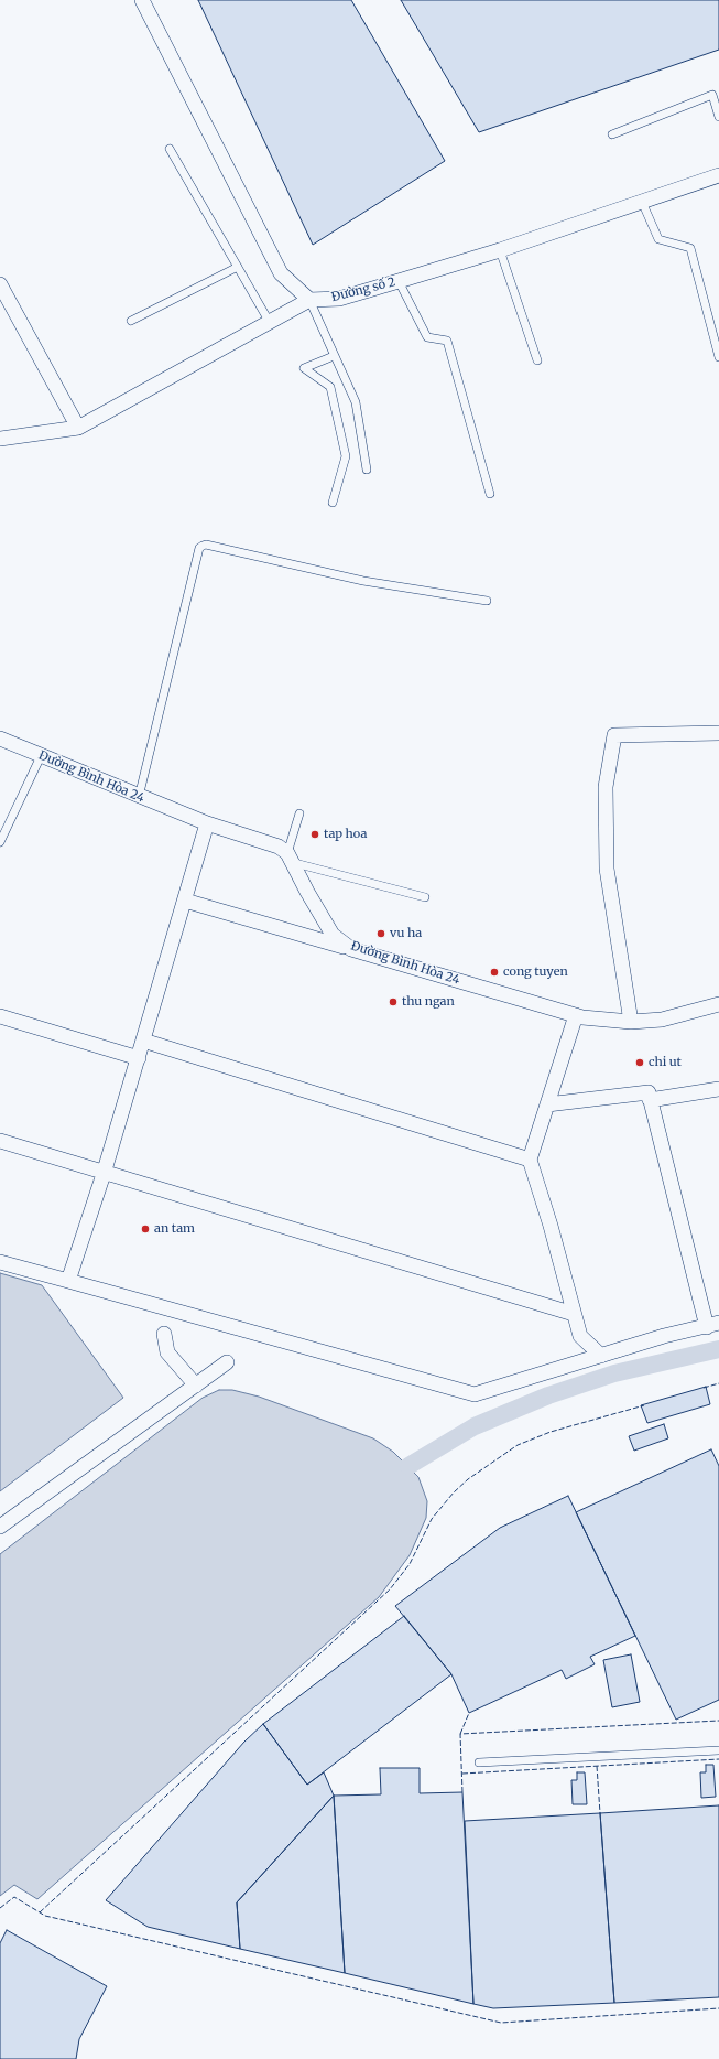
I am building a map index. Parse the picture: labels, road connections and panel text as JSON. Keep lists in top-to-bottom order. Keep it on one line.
{"streets":{"street":["Đường số 2","Đường Bình Hòa 24"]},"places":["tap hoa","vu ha","cong tuyen","thu ngan","chi ut","an tam"]}
